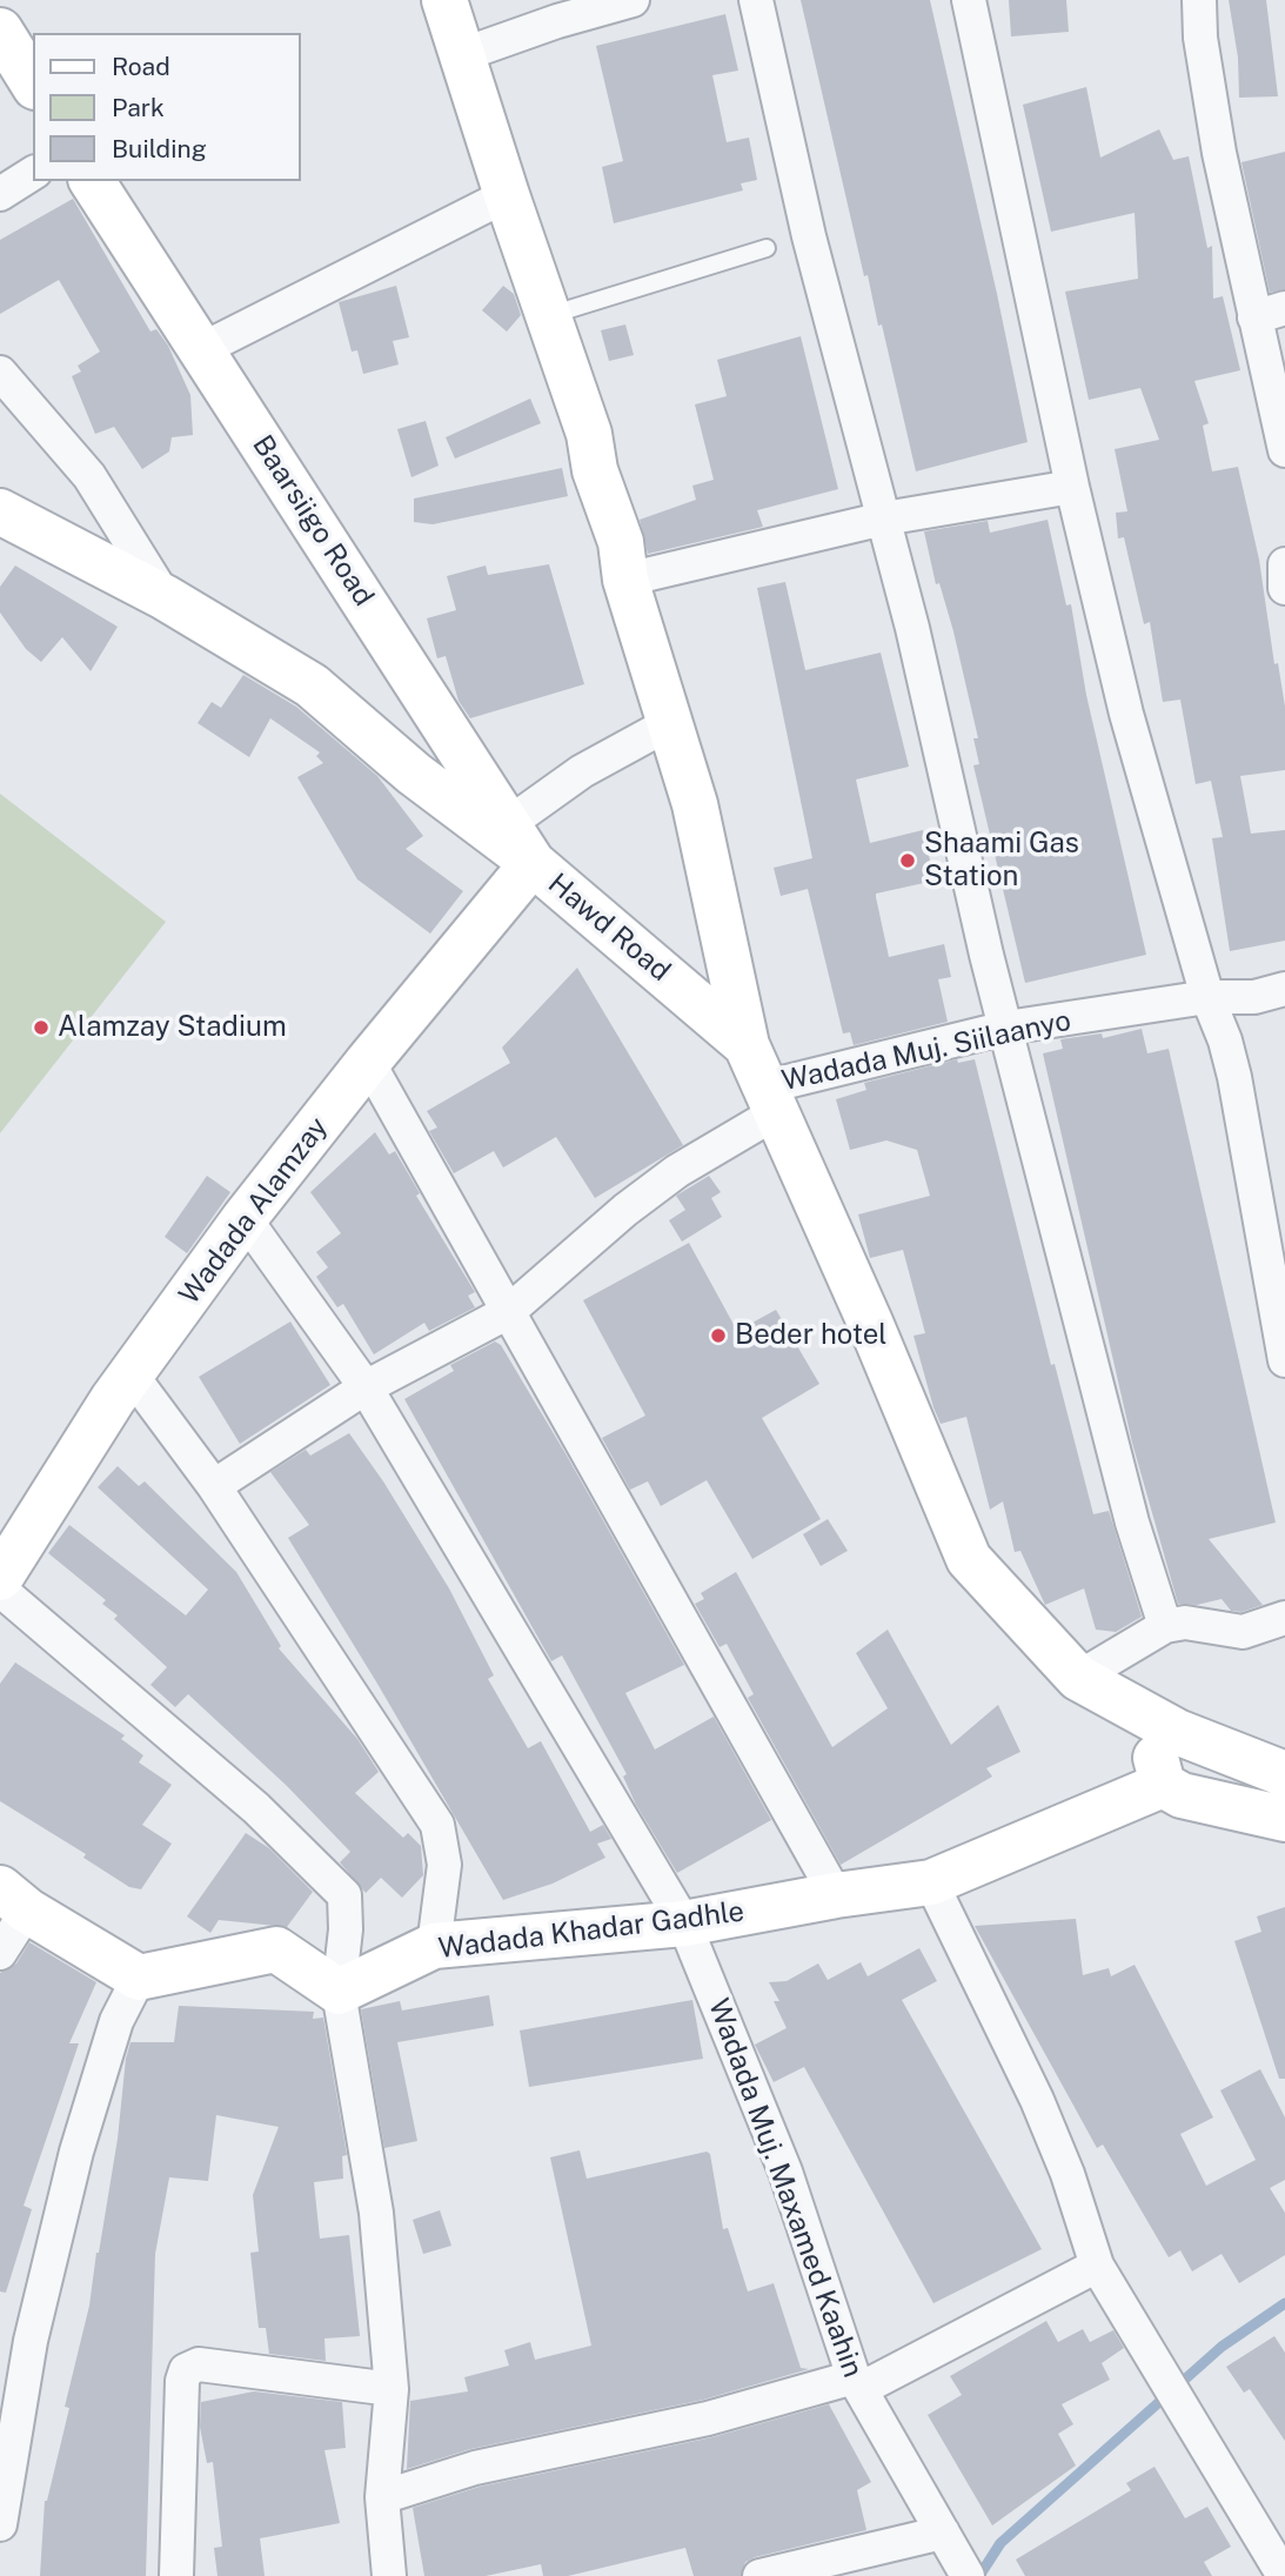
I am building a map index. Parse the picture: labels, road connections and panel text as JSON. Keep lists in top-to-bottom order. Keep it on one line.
{"streets":{"street":["Baarsiigo Road","Hawd Road","Wadada Muj. Siilaanyo","Wadada Alamzay","Wadada Khadar Gadhle","Wadada Muj. Maxamed Kaahin"]},"crossings":[["Baarsiigo Road","Hawd Road"],["Baarsiigo Road","Wadada Alamzay"],["Hawd Road","Wadada Muj. Siilaanyo"],["Hawd Road","Wadada Alamzay"],["Hawd Road","Wadada Khadar Gadhle"],["Wadada Muj. Siilaanyo","Wadada Muj. Maxamed Kaahin"],["Wadada Alamzay","Wadada Muj. Maxamed Kaahin"],["Wadada Khadar Gadhle","Wadada Muj. Maxamed Kaahin"]],"places":["Shaami Gas Station","Alamzay Stadium","Beder hotel"],"legend":["Road","Park","Building"]}
